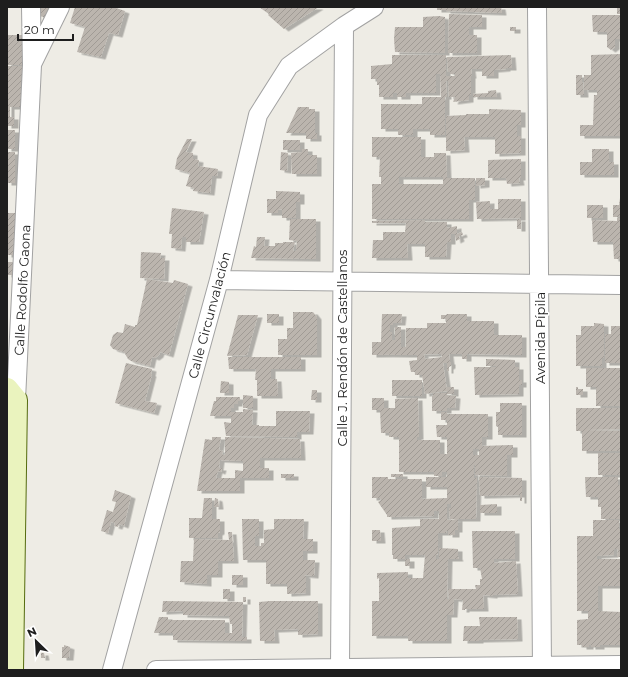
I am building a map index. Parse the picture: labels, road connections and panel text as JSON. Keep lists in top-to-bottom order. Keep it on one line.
{"streets":{"street":["Calle Rodolfo Gaona","Calle Circunvalación","Avenida Pípila","Calle J. Rendón de Castellanos"]},"crossings":[["Calle Circunvalación","Calle J. Rendón de Castellanos"]],"scale_bar":"20 m","north":"top left"}
